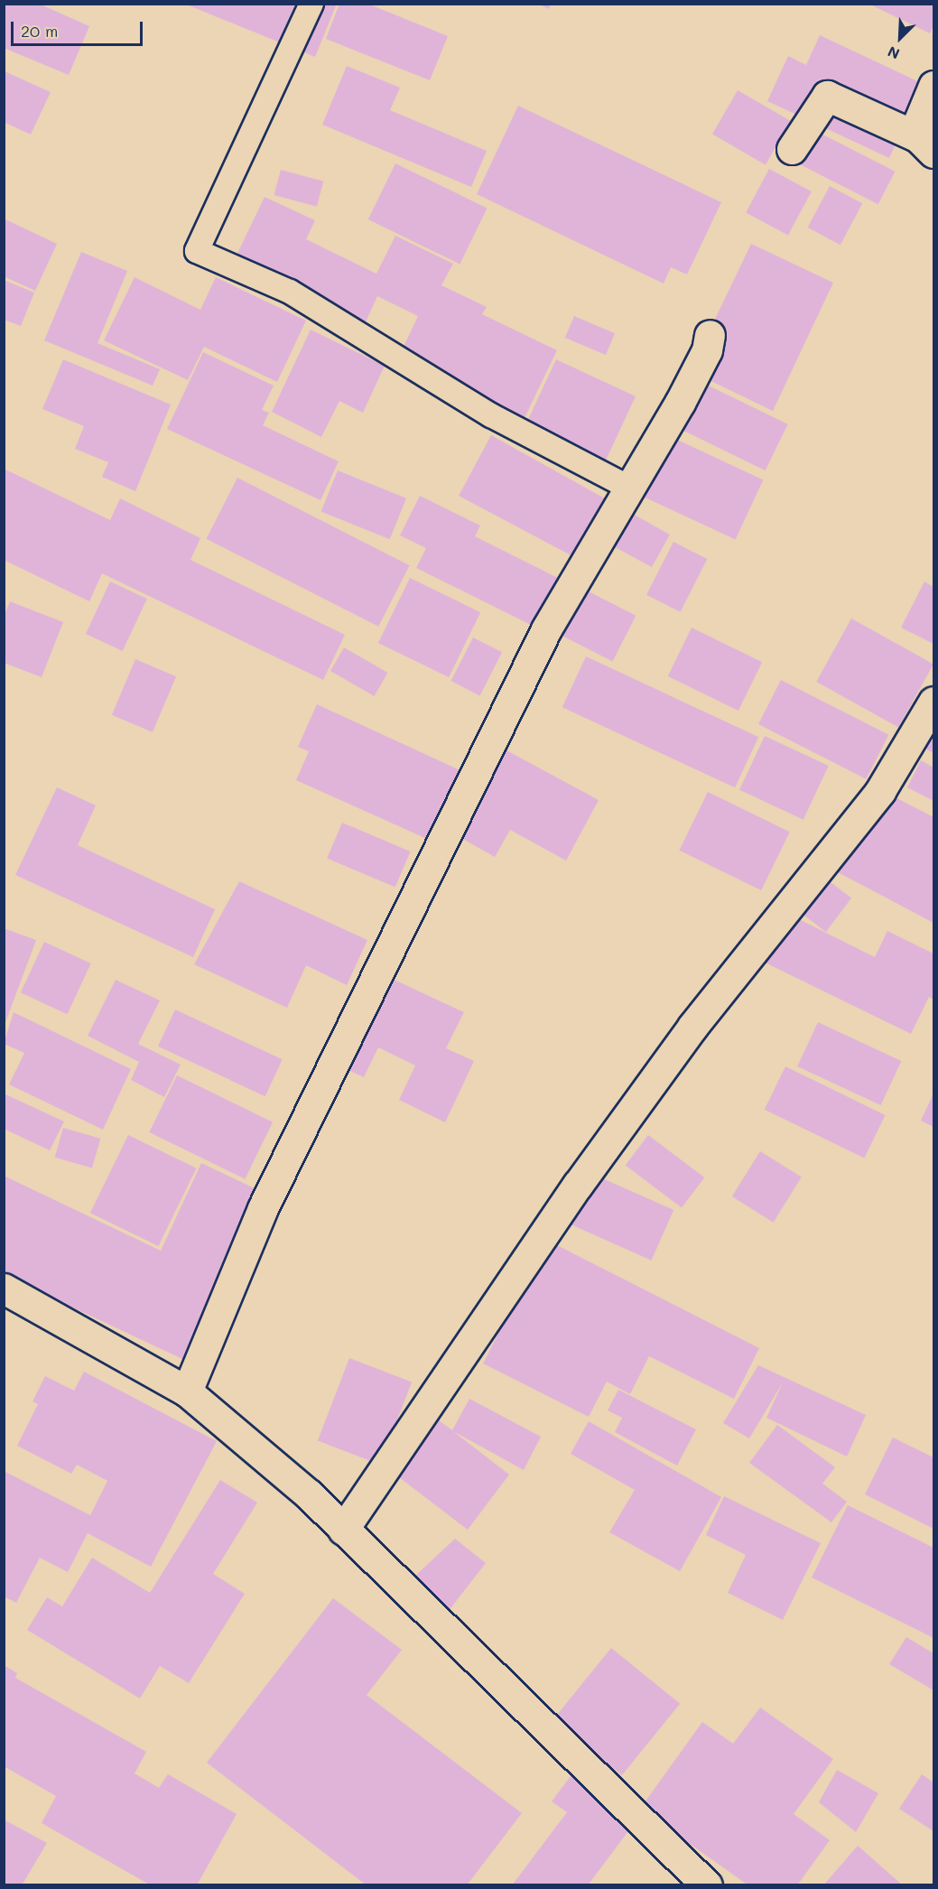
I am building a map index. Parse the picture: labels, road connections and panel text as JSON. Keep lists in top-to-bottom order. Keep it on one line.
{"scale_bar":"20 m","north":"bottom left"}
